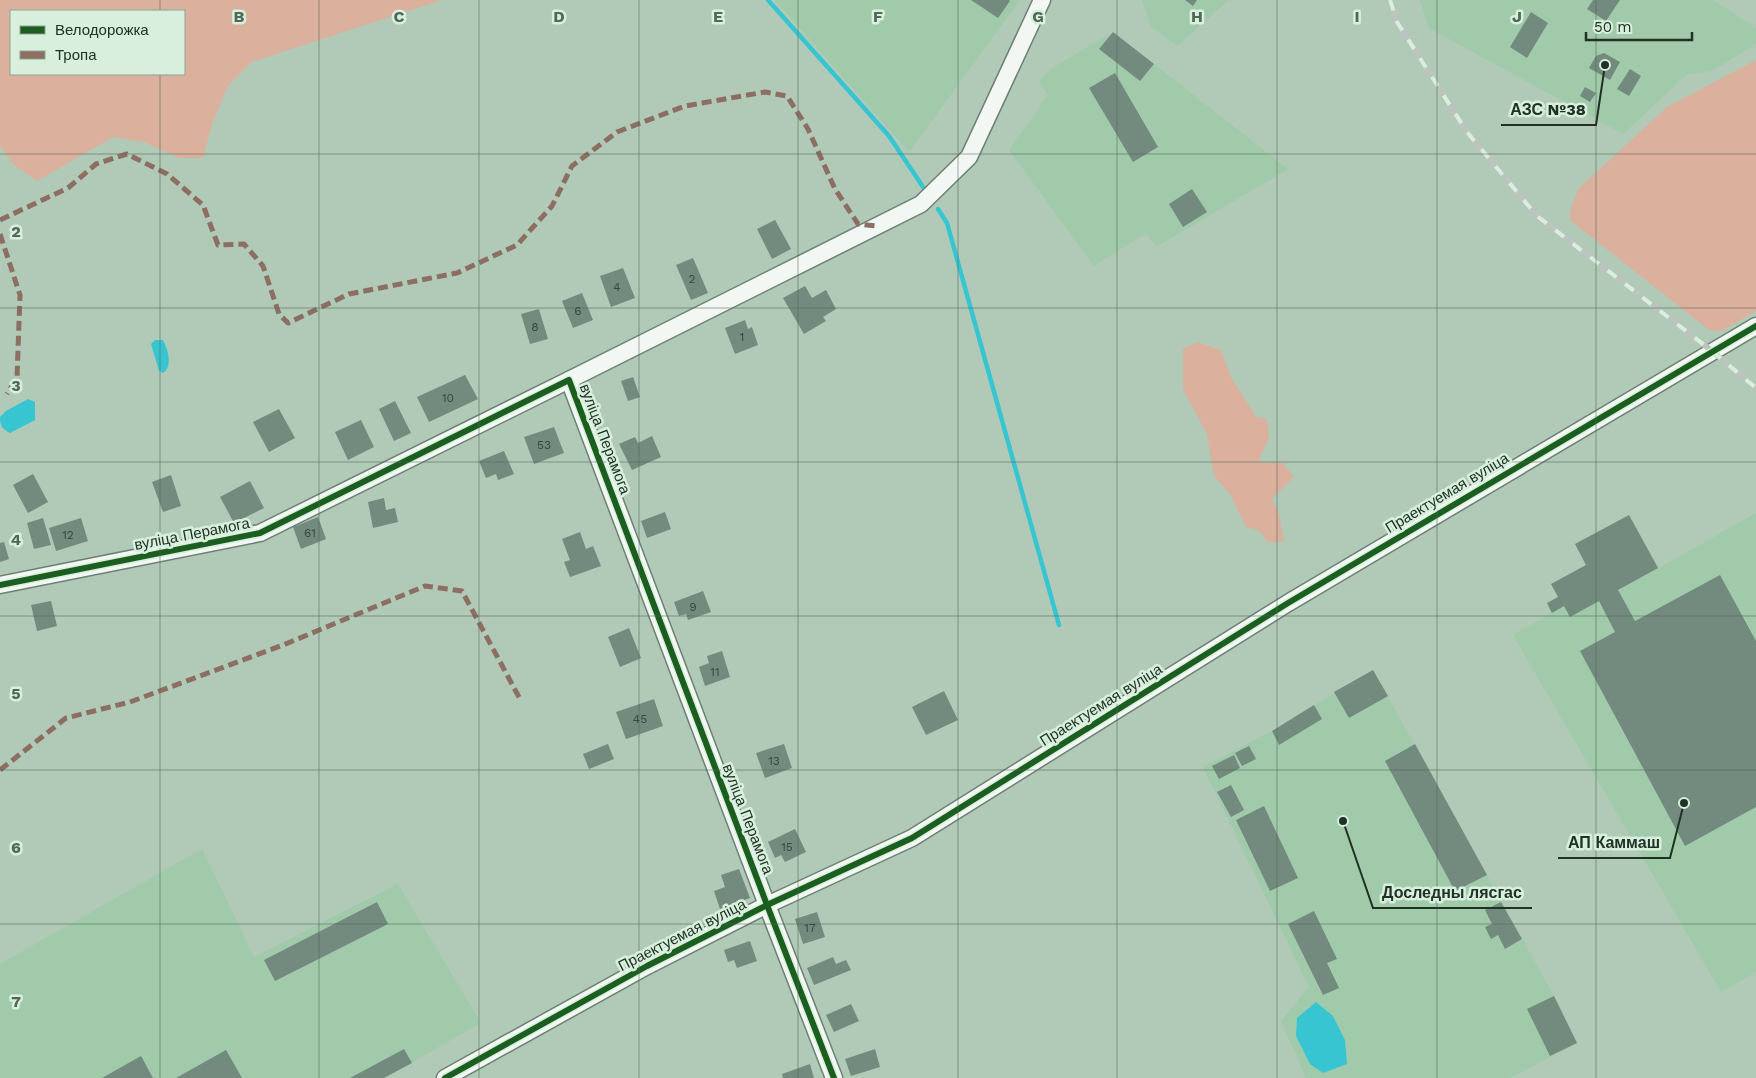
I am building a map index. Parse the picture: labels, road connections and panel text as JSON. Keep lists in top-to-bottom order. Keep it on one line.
{"streets":{"street":["вуліца Перамога","Праектуемая вуліца"]},"crossings":[["вуліца Перамога","Праектуемая вуліца"]],"places":["АЗС №38","АП Каммаш","Доследны лясгас"],"house_numbers":["2","4","6","8","1","10","53","61","12","9","11","45","13","15","17"],"legend":["Велодорожка","Тропа"],"scale_bar":"50 m","grid":{"columns":["B","C","D","E","F","G","H","I","J"],"rows":["2","3","4","5","6","7"]}}
